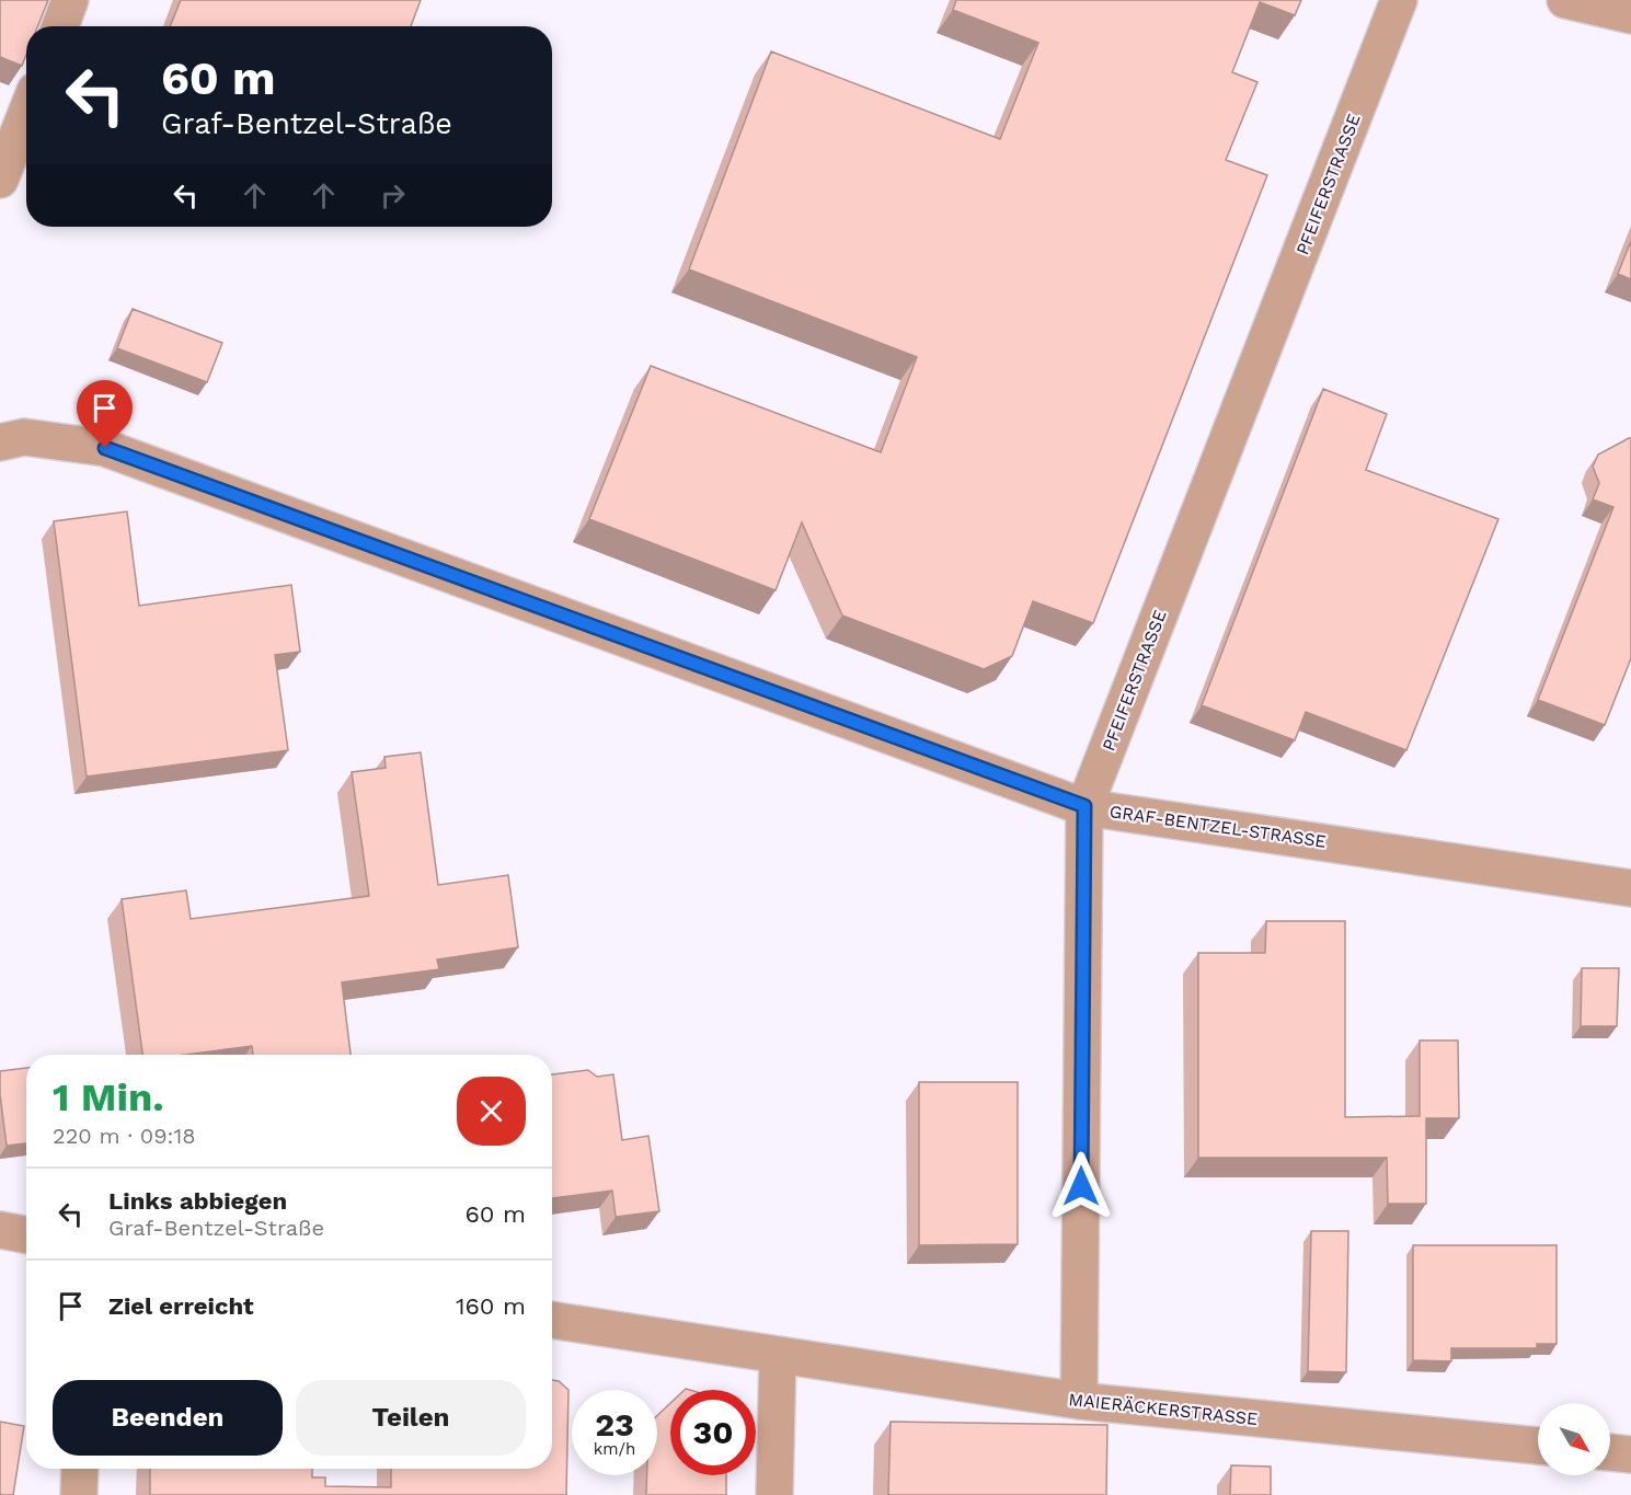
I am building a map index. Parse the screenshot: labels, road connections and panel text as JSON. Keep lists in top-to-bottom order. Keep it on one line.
{"streets":{"street":["PFEIFERSTRASSE","GRAF-BENTZEL-STRASSE","MAIERÄCKERSTRASSE"]},"crossings":[["PFEIFERSTRASSE","GRAF-BENTZEL-STRASSE"],["PFEIFERSTRASSE","MAIERÄCKERSTRASSE"]],"north":"bottom right","page":{"turn":["60 m","Graf-Bentzel-Straße"],"heading":["1 Min.","220 m · 09:18"],"list":[{"name":"Links abbiegen","note":"Graf-Bentzel-Straße","value":"60 m"},{"name":"Ziel erreicht","value":"160 m"}],"buttons":["Beenden","Teilen"],"speed":"23 km/h","limit":"30"}}
